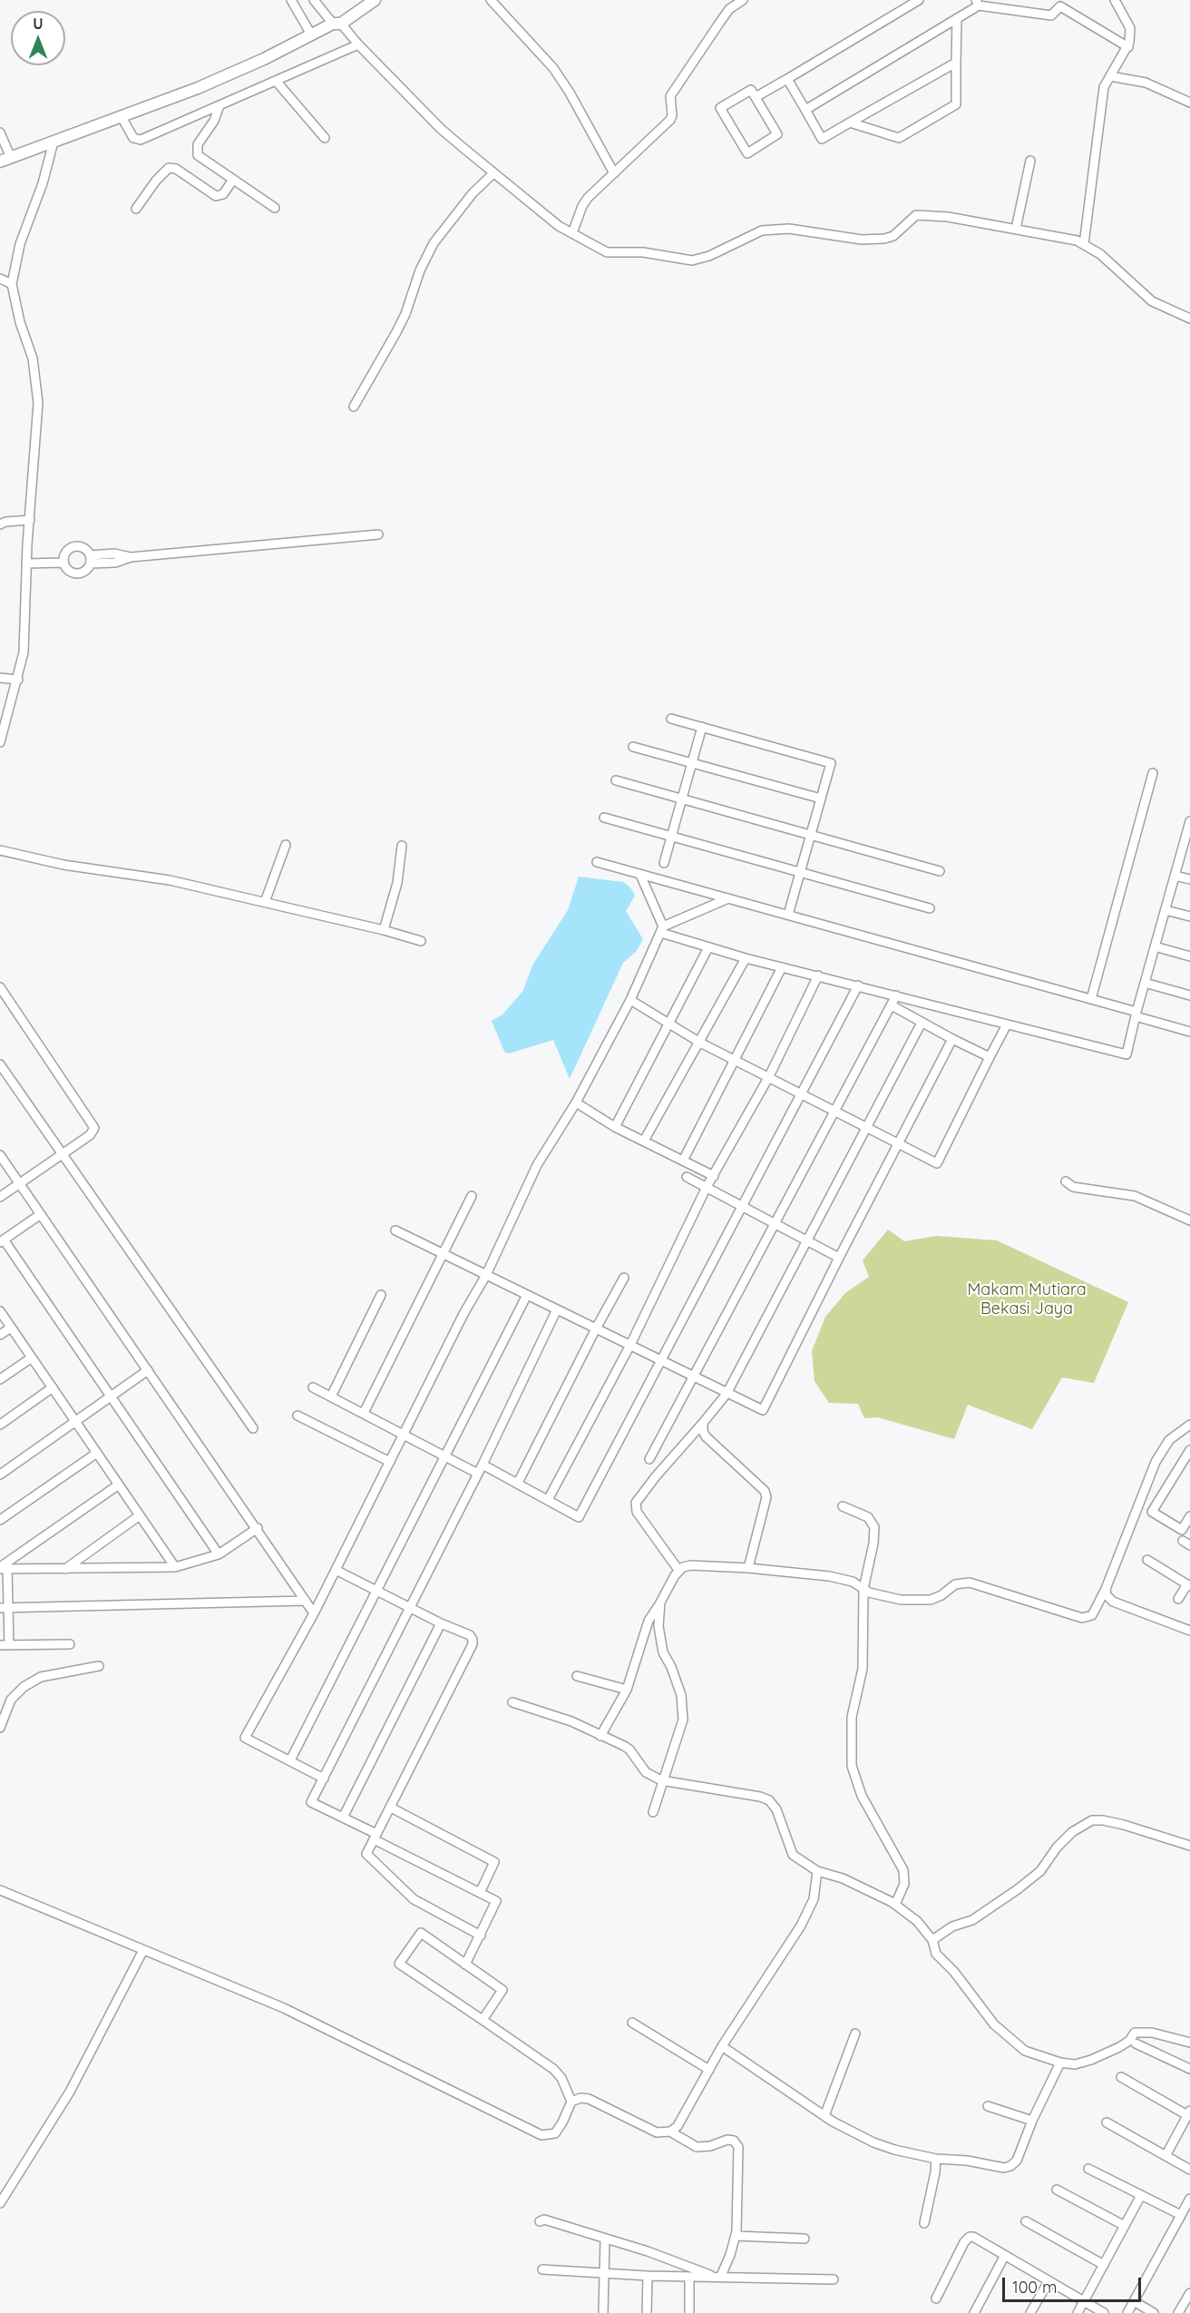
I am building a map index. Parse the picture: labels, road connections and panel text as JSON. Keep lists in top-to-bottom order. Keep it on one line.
{"parks":["Makam Mutiara Bekasi Jaya"],"scale_bar":"100 m","north":"top"}
